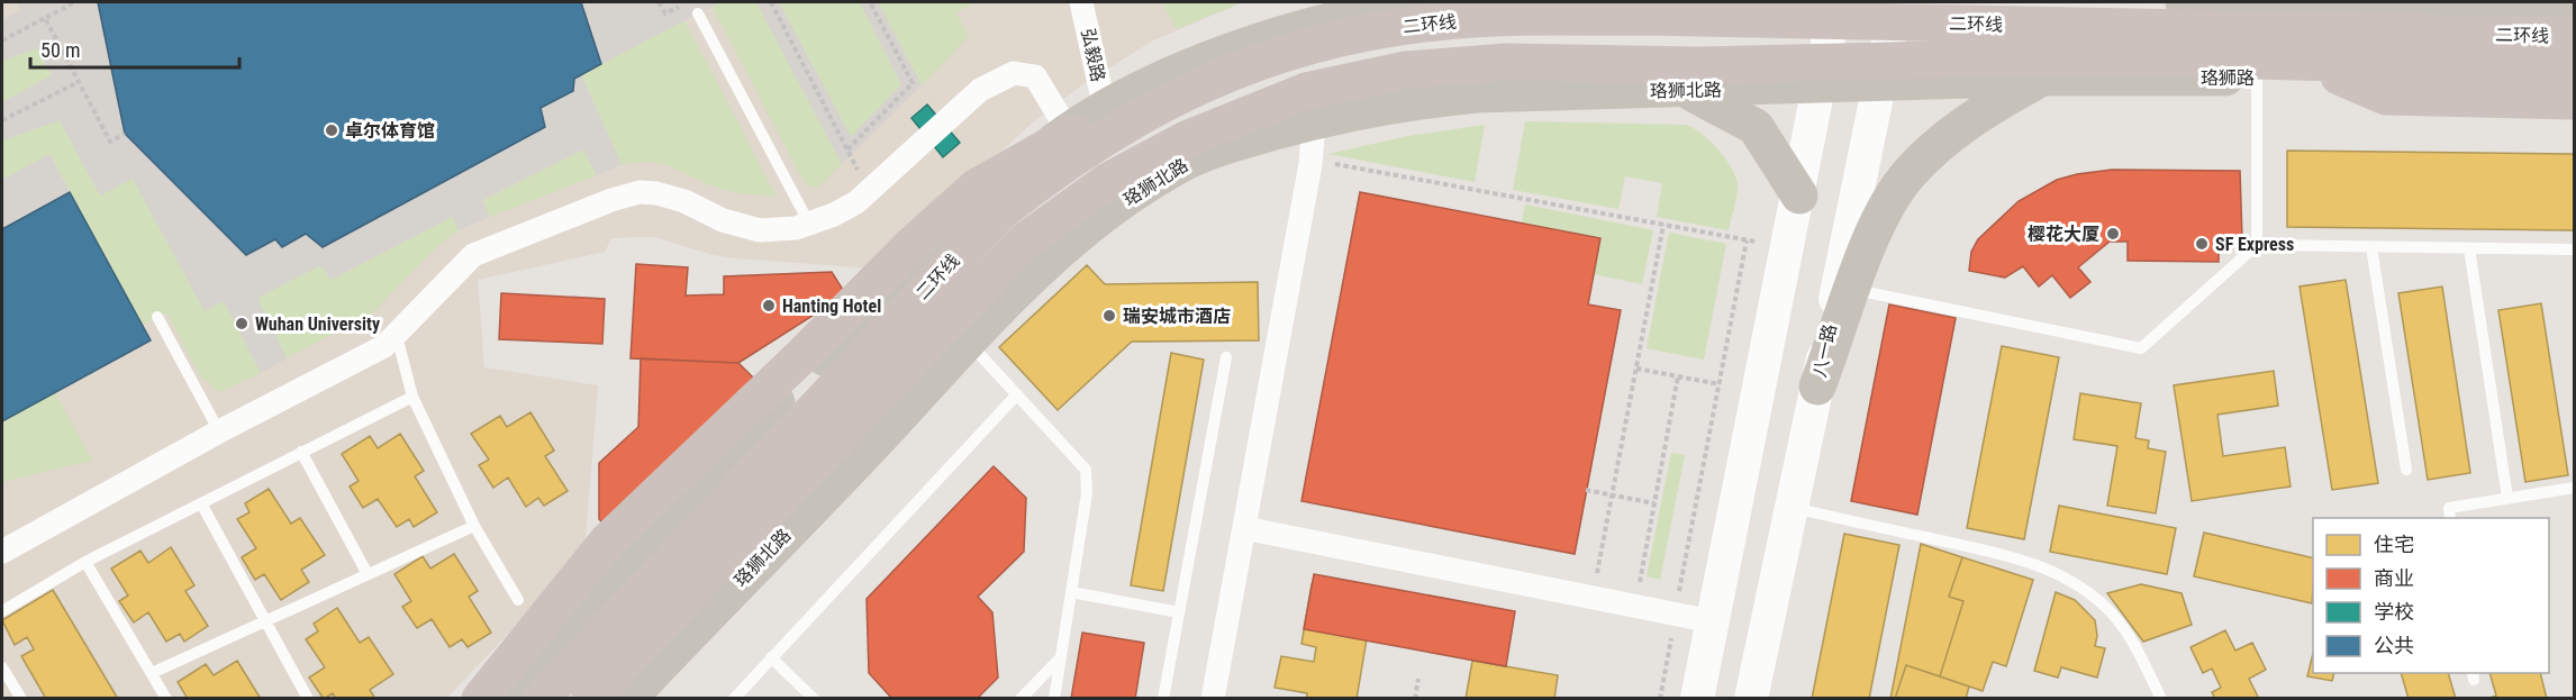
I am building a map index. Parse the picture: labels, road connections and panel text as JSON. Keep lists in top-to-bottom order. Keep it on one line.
{"streets":{"highway":["二环线"],"main road":["珞狮路","珞狮北路","八一路"],"street":["弘毅路"]},"crossings":[["珞狮路","珞狮北路"],["珞狮路","八一路"],["珞狮北路","八一路"]],"places":["卓尔体育馆","樱花大厦","SF Express","Hanting Hotel","瑞安城市酒店","Wuhan University"],"legend":["住宅","商业","学校","公共"],"scale_bar":"50 m"}
